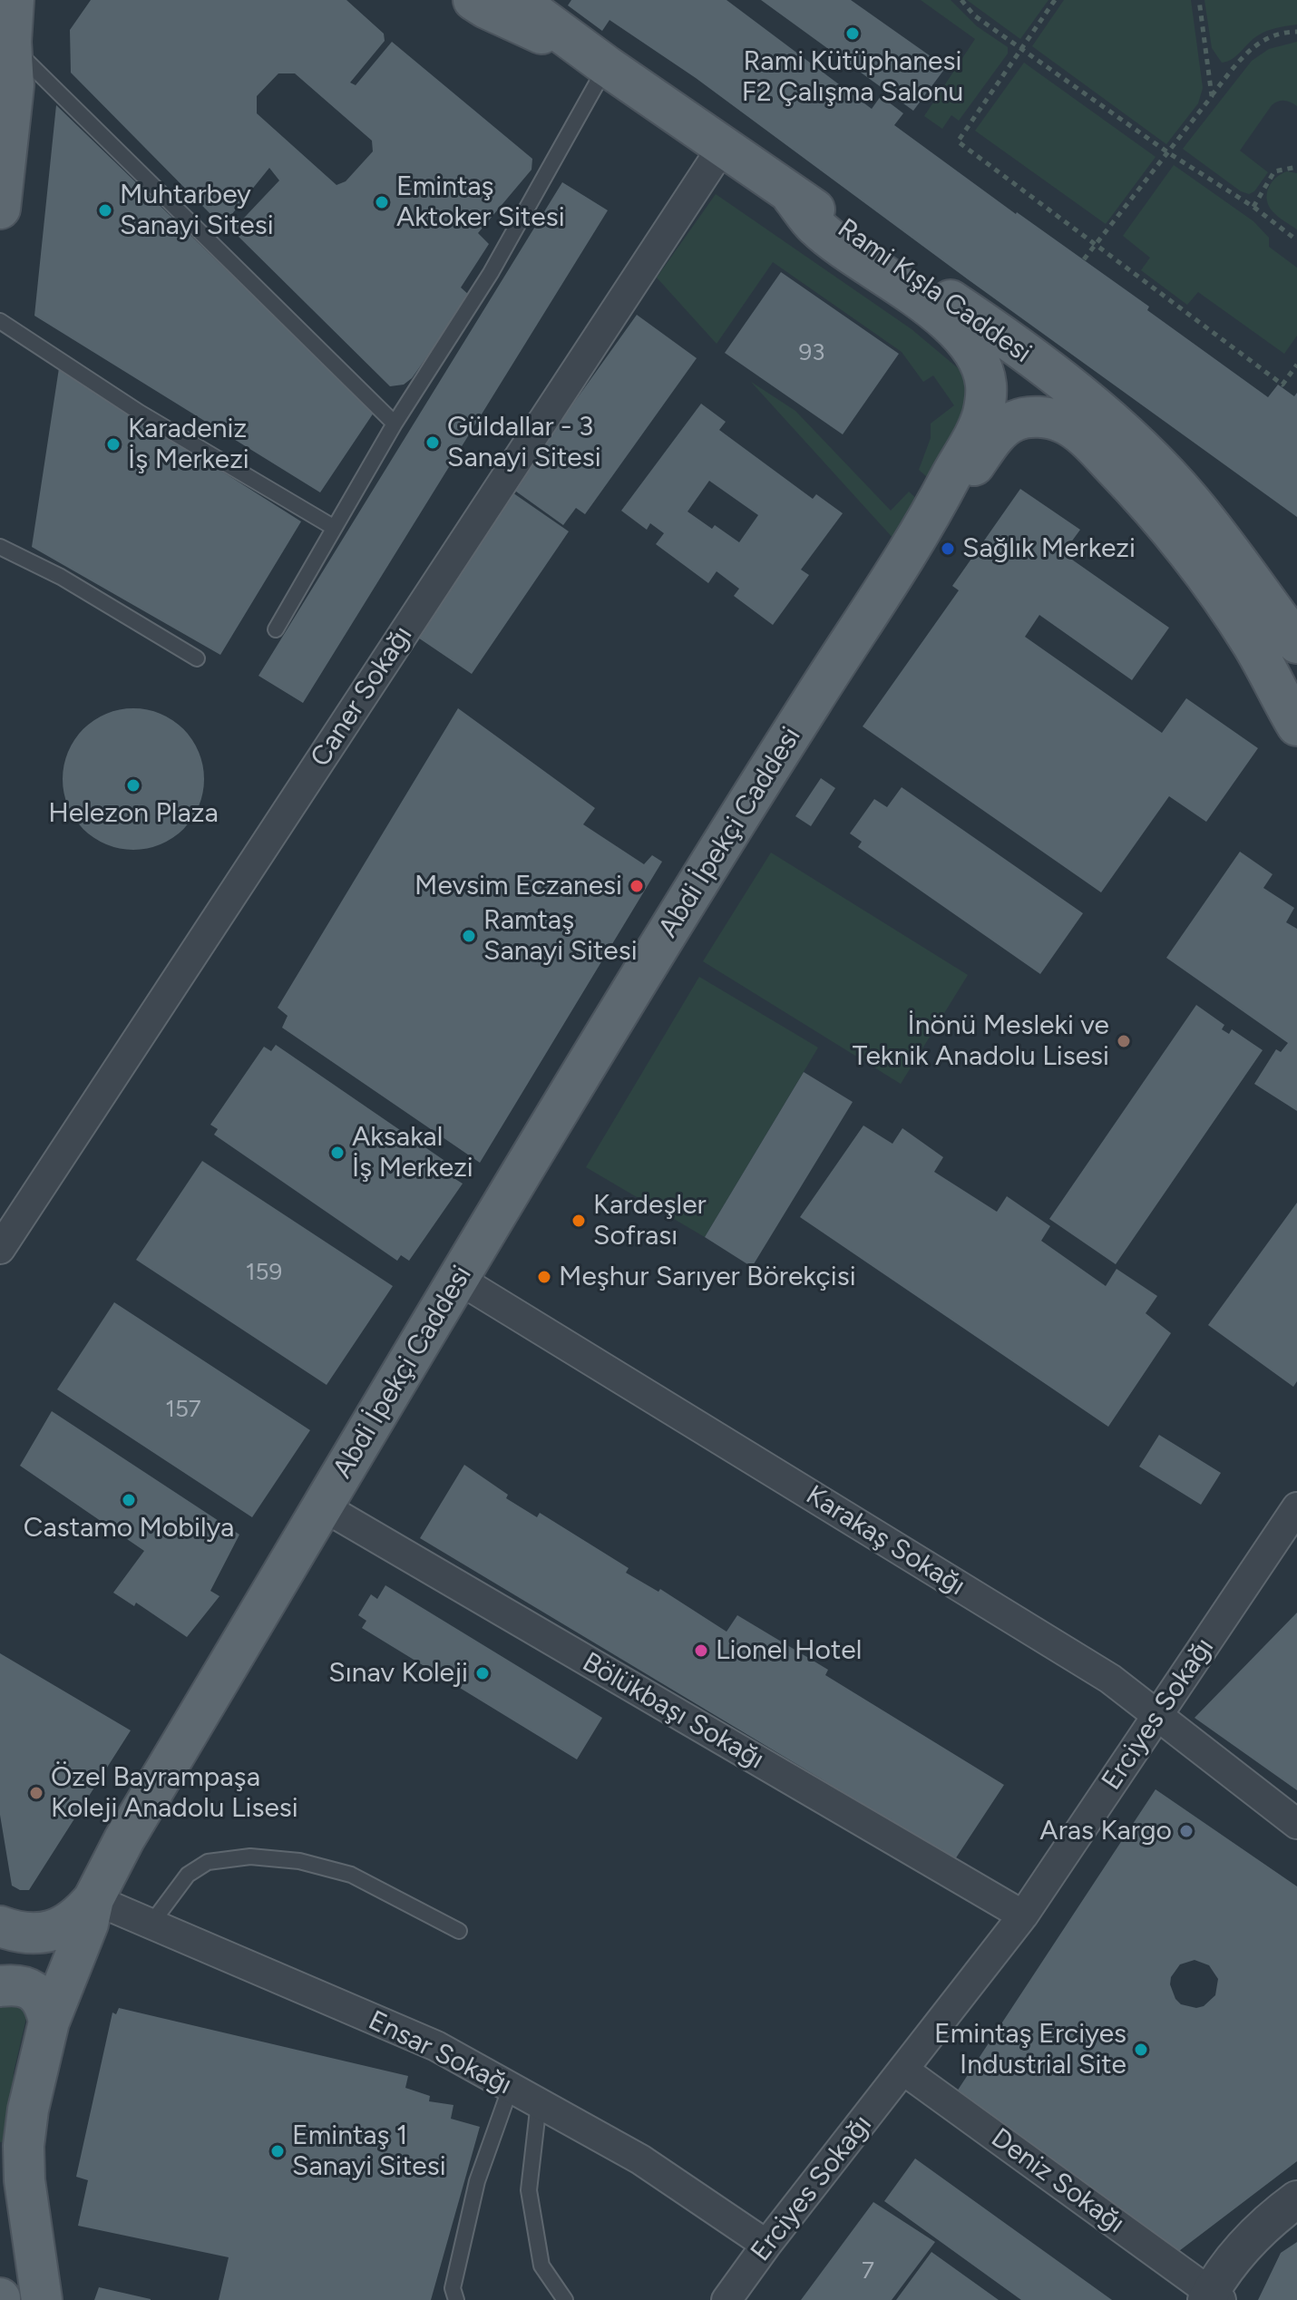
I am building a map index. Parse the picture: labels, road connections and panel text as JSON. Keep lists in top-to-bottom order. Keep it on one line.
{"streets":{"main road":["Rami Kışla Caddesi","Abdi İpekçi Caddesi"],"street":["Caner Sokağı","Karakaş Sokağı","Bölükbaşı Sokağı","Erciyes Sokağı","Ensar Sokağı","Deniz Sokağı"]},"crossings":[["Rami Kışla Caddesi","Caner Sokağı"],["Abdi İpekçi Caddesi","Karakaş Sokağı"],["Abdi İpekçi Caddesi","Bölükbaşı Sokağı"],["Abdi İpekçi Caddesi","Ensar Sokağı"],["Karakaş Sokağı","Erciyes Sokağı"],["Bölükbaşı Sokağı","Erciyes Sokağı"],["Erciyes Sokağı","Ensar Sokağı"],["Erciyes Sokağı","Deniz Sokağı"]],"places":["Rami Kütüphanesi F2 Çalışma Salonu","Emintaş Aktoker Sitesi","Muhtarbey Sanayi Sitesi","Güldallar - 3 Sanayi Sitesi","Karadeniz İş Merkezi","Sağlık Merkezi","Helezon Plaza","Mevsim Eczanesi","Ramtaş Sanayi Sitesi","İnönü Mesleki ve Teknik Anadolu Lisesi","Aksakal İş Merkezi","Kardeşler Sofrası","Meşhur Sarıyer Börekçisi","Castamo Mobilya","Lionel Hotel","Sınav Koleji","Özel Bayrampaşa Koleji Anadolu Lisesi","Aras Kargo","Emintaş Erciyes Industrial Site","Emintaş 1 Sanayi Sitesi"],"house_numbers":["93","159","157","7"]}
